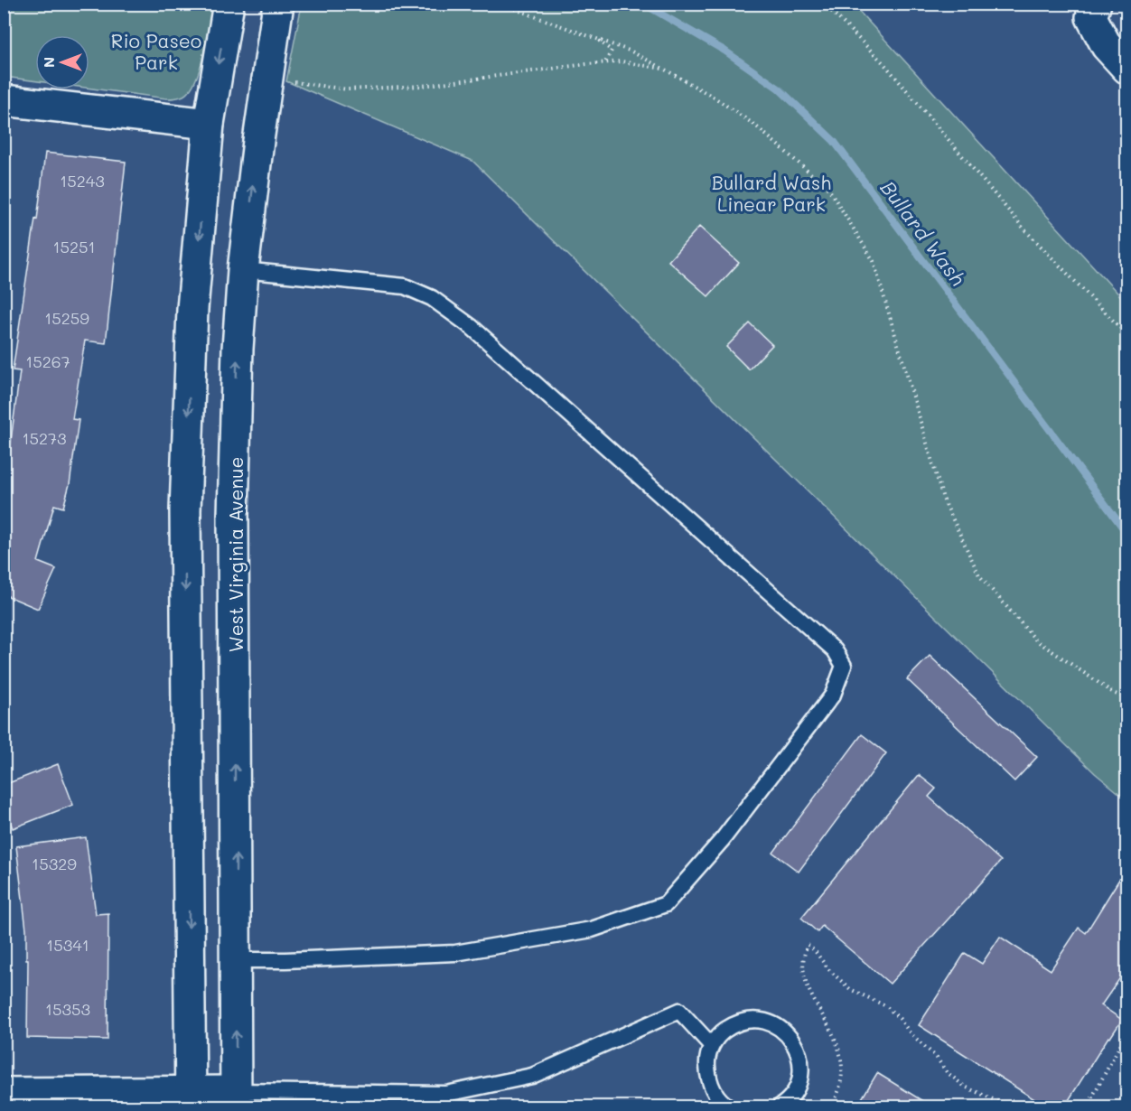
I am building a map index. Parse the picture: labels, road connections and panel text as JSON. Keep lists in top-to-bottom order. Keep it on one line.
{"streets":{"main road":["West Virginia Avenue"]},"water":["Bullard Wash"],"parks":["Rio Paseo Park","Bullard Wash Linear Park"],"house_numbers":["15243","15251","15259","15267","15273","15329","15341","15353"],"north":"left"}
